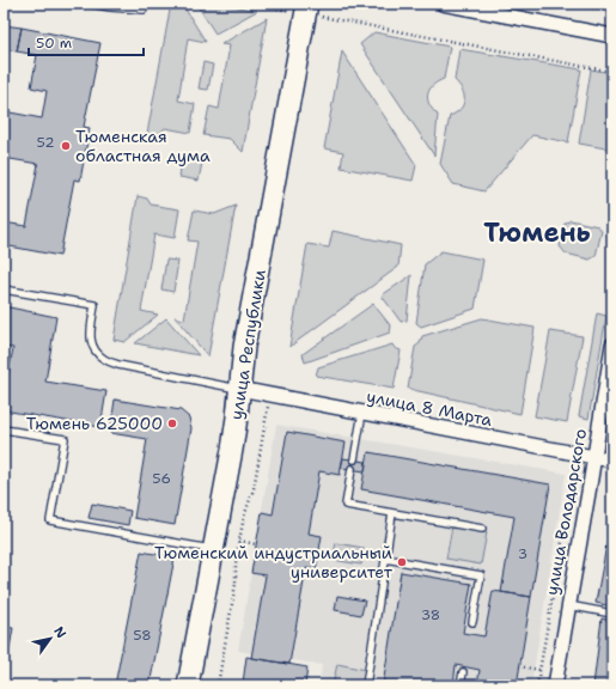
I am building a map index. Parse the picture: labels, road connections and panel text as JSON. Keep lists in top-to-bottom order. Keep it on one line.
{"streets":{"main road":["улица Республики"],"street":["улица 8 Марта","улица Володарского"]},"crossings":[["улица Республики","улица 8 Марта"],["улица 8 Марта","улица Володарского"]],"districts":["Тюмень"],"places":["Тюменская областная дума","Тюмень 625000","Тюменский индустриальный университет"],"house_numbers":["52","56","3","38","58"],"scale_bar":"50 m","north":"top right"}
